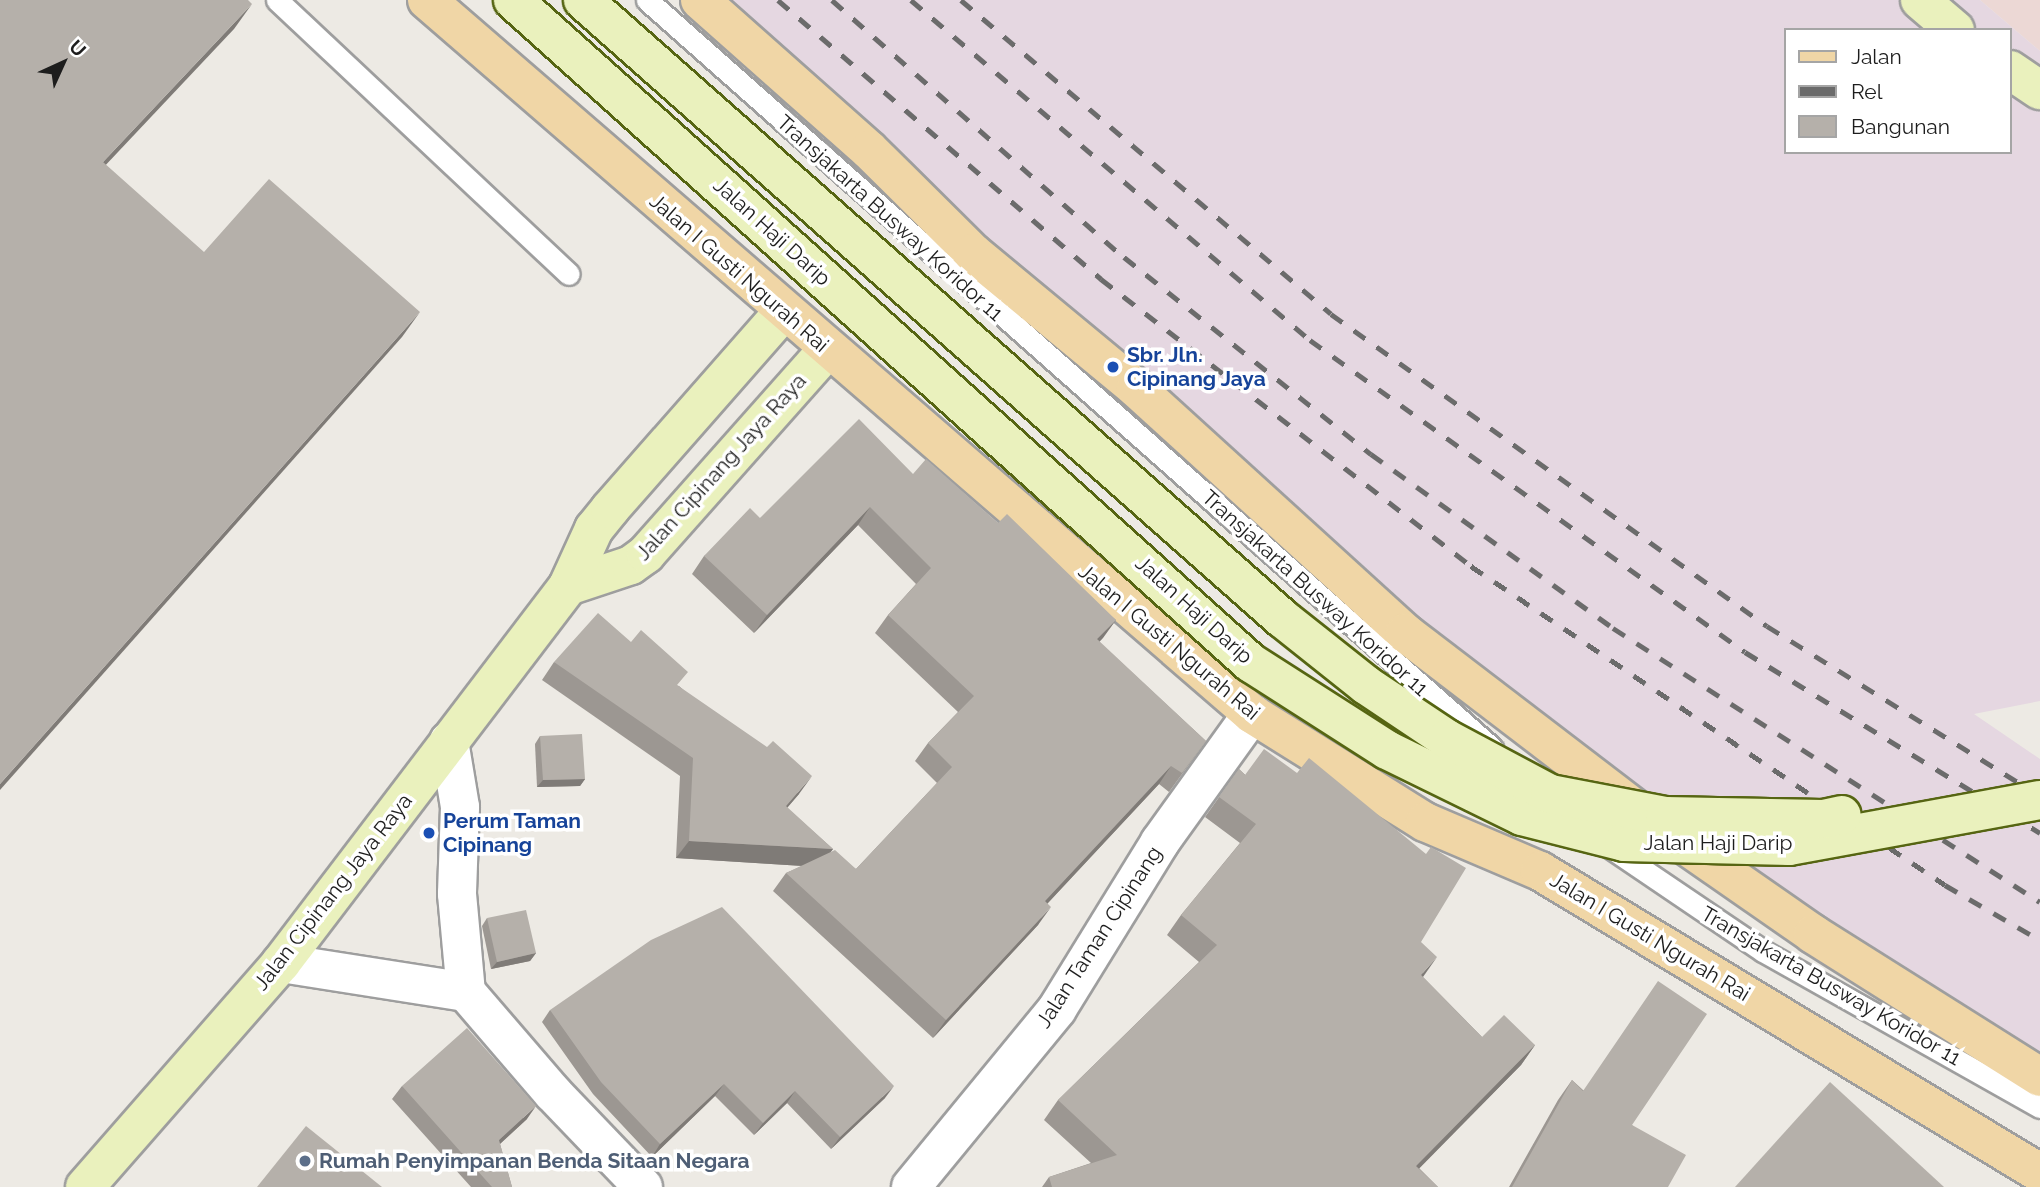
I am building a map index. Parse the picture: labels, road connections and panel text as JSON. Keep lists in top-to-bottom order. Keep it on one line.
{"streets":{"main road":["Jalan Haji Darip","Jalan I Gusti Ngurah Rai","Jalan Cipinang Jaya Raya"],"street":["Jalan Taman Cipinang"],"lane":["Transjakarta Busway Koridor 11"]},"crossings":[["Jalan I Gusti Ngurah Rai","Jalan Cipinang Jaya Raya"],["Jalan I Gusti Ngurah Rai","Jalan Taman Cipinang"]],"places":["Sbr. Jln. Cipinang Jaya","Perum Taman Cipinang","Rumah Penyimpanan Benda Sitaan Negara"],"legend":["Jalan","Rel","Bangunan"],"north":"top right"}
